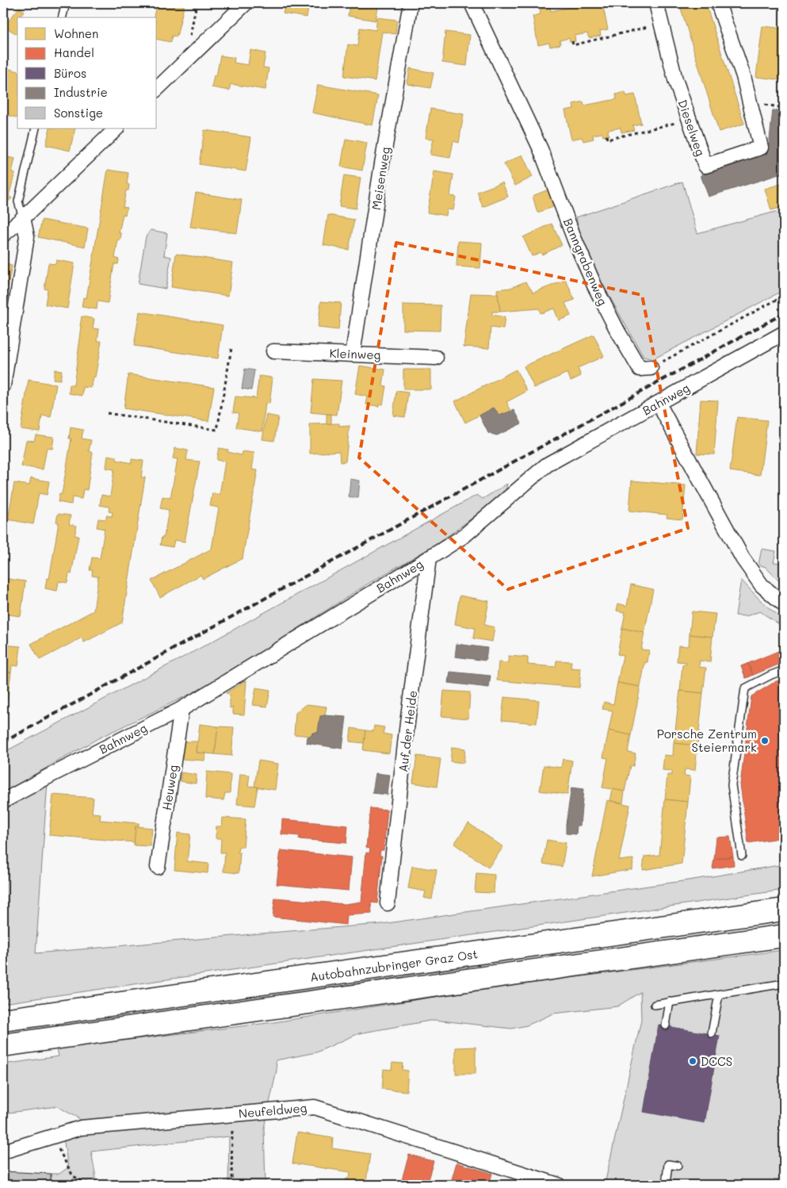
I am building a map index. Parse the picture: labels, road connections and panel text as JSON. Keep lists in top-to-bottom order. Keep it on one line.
{"streets":{"highway":["Autobahnzubringer Graz Ost"],"street":["Dieselweg","Meisenweg","Banngrabenweg","Kleinweg","Bahnweg","Auf der Heide","Heuweg","Neufeldweg"]},"crossings":[["Meisenweg","Kleinweg"],["Bahnweg","Auf der Heide"],["Bahnweg","Heuweg"]],"places":["Porsche Zentrum Steiermark","DCCS"],"legend":["Wohnen","Handel","Büros","Industrie","Sonstige"]}
